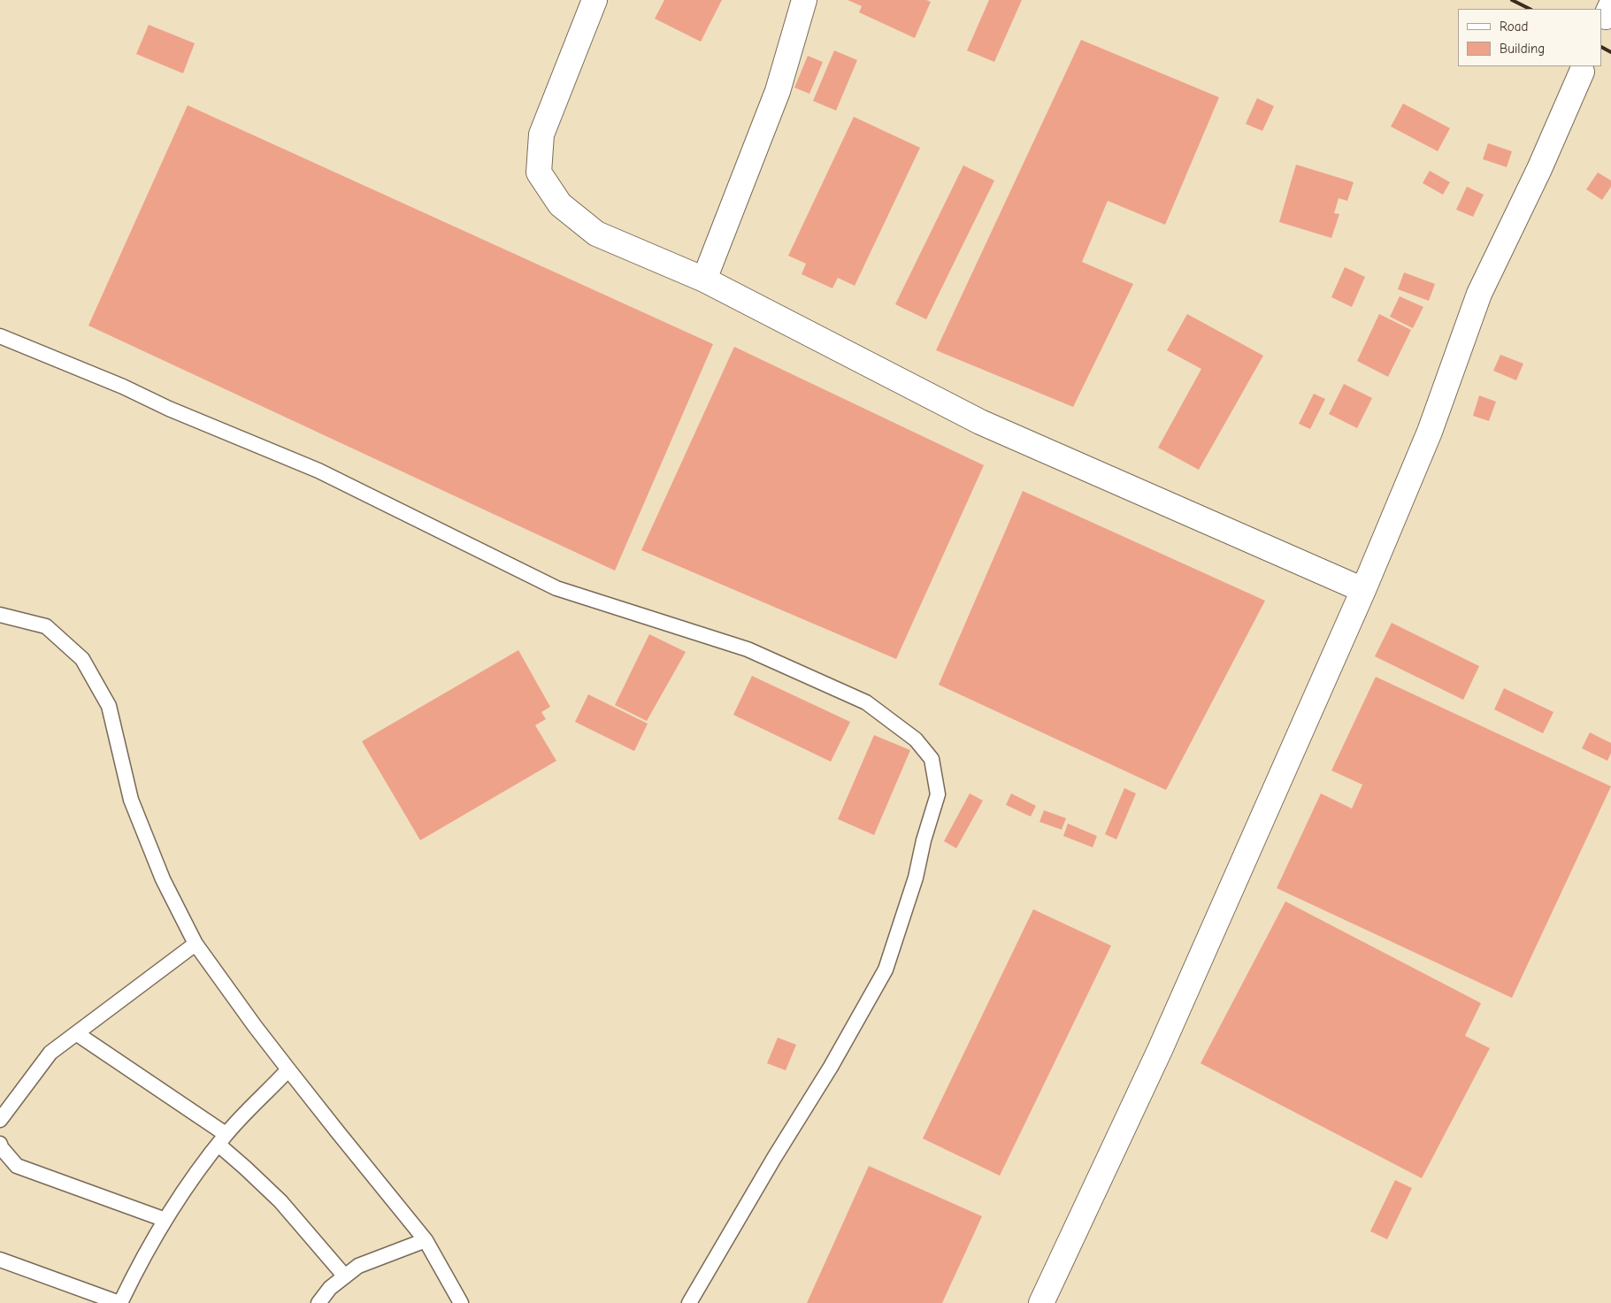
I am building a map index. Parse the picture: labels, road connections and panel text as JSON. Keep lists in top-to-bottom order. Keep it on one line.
{"legend":["Road","Building"]}
